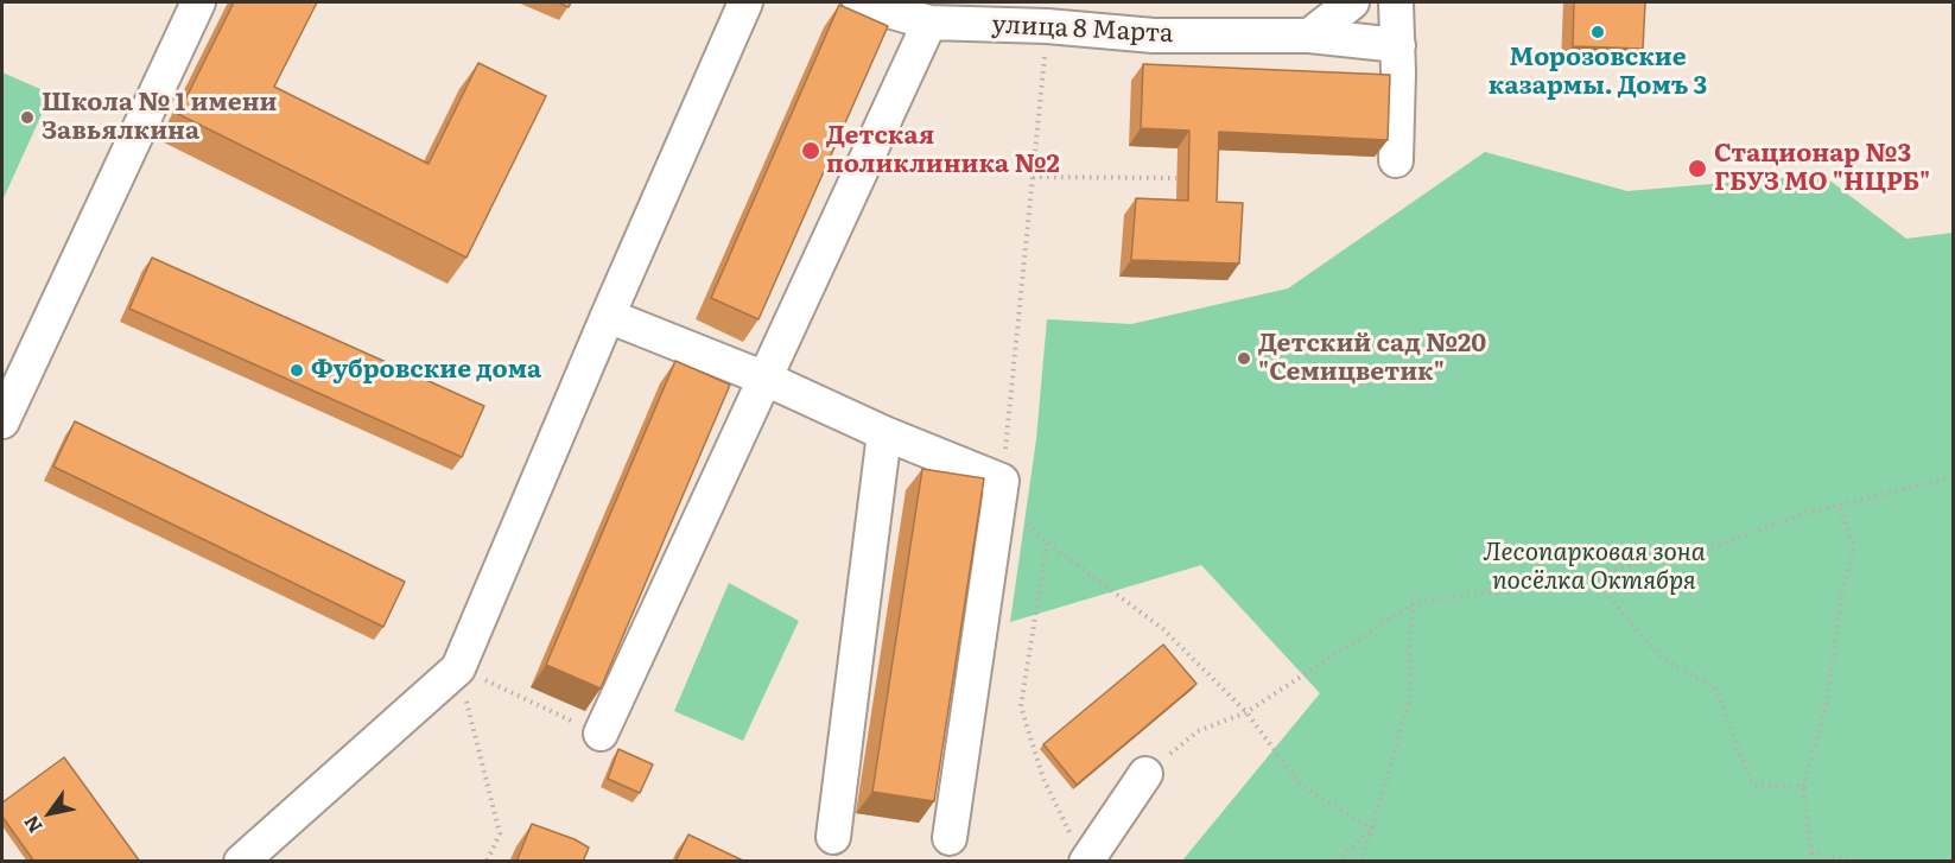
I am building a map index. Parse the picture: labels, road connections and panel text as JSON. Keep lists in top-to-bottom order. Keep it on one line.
{"streets":{"street":["улица 8 Марта"]},"parks":["Лесопарковая зона посёлка Октября"],"places":["Морозовские казармы. Домъ 3","Школа № 1 имени Завьялкина","Детская поликлиника №2","Стационар №3 ГБУЗ МО \"НЦРБ\"","Детский сад №20 \"Семицветик\"","Фубровские дома"],"north":"bottom left"}
